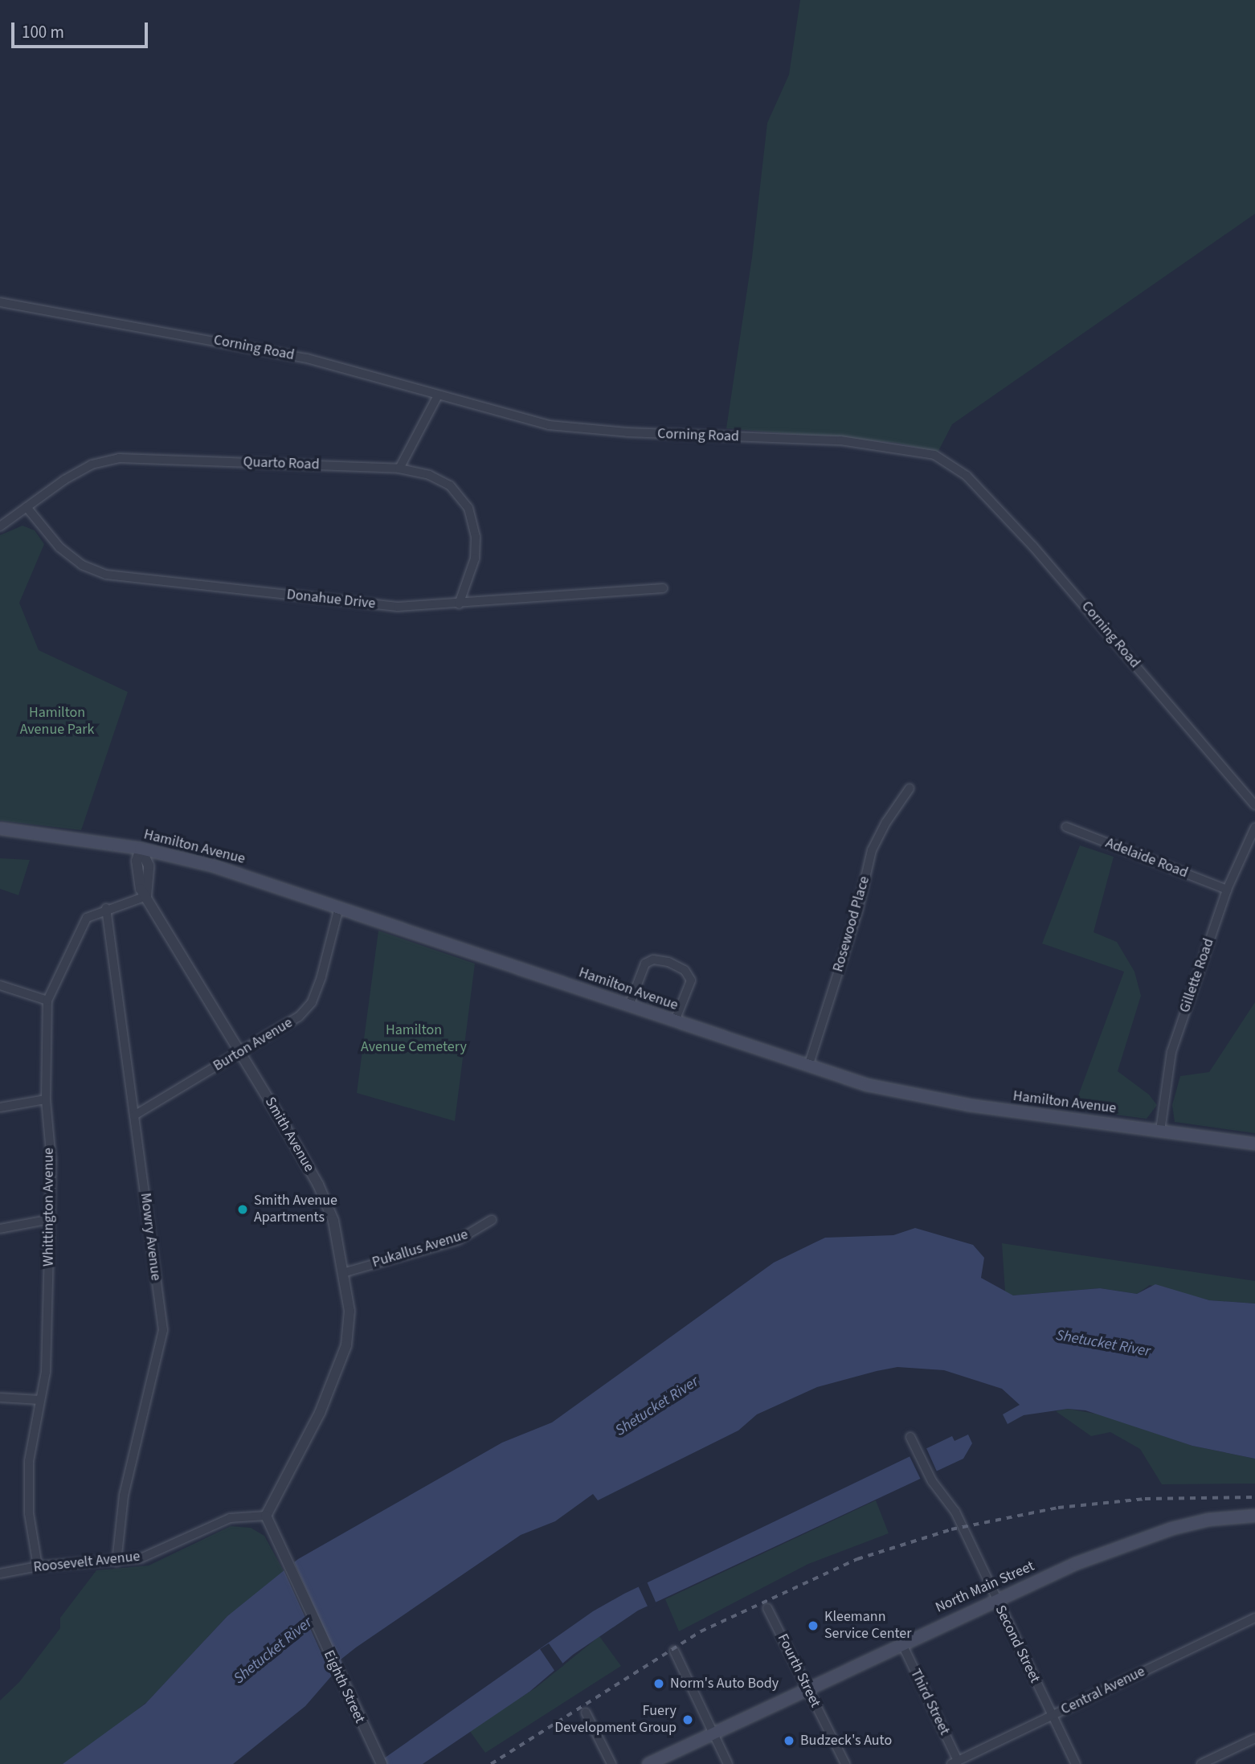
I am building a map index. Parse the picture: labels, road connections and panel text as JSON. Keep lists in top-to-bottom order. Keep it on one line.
{"streets":{"main road":["Hamilton Avenue","North Main Street"],"street":["Corning Road","Quarto Road","Donahue Drive","Adelaide Road","Rosewood Place","Gillette Road","Burton Avenue","Smith Avenue","Whittington Avenue","Mowry Avenue","Pukallus Avenue","Roosevelt Avenue","Second Street","Fourth Street","Eighth Street","Central Avenue","Third Street"]},"crossings":[["Quarto Road","Donahue Drive"],["Hamilton Avenue","Rosewood Place"],["Hamilton Avenue","Gillette Road"],["Hamilton Avenue","Burton Avenue"],["Hamilton Avenue","Smith Avenue"],["Adelaide Road","Gillette Road"],["Burton Avenue","Smith Avenue"],["Burton Avenue","Mowry Avenue"],["Smith Avenue","Whittington Avenue"],["Smith Avenue","Pukallus Avenue"],["Smith Avenue","Roosevelt Avenue"],["Smith Avenue","Eighth Street"],["Whittington Avenue","Mowry Avenue"],["Whittington Avenue","Roosevelt Avenue"],["Mowry Avenue","Roosevelt Avenue"],["Roosevelt Avenue","Eighth Street"],["North Main Street","Second Street"],["North Main Street","Fourth Street"],["North Main Street","Third Street"],["Second Street","Central Avenue"],["Central Avenue","Third Street"]],"water":["Shetucket River"],"parks":["Hamilton Avenue Park","Hamilton Avenue Cemetery"],"places":["Smith Avenue Apartments","Kleemann Service Center","Norm's Auto Body","Fuery Development Group","Budzeck's Auto"],"scale_bar":"100 m"}
